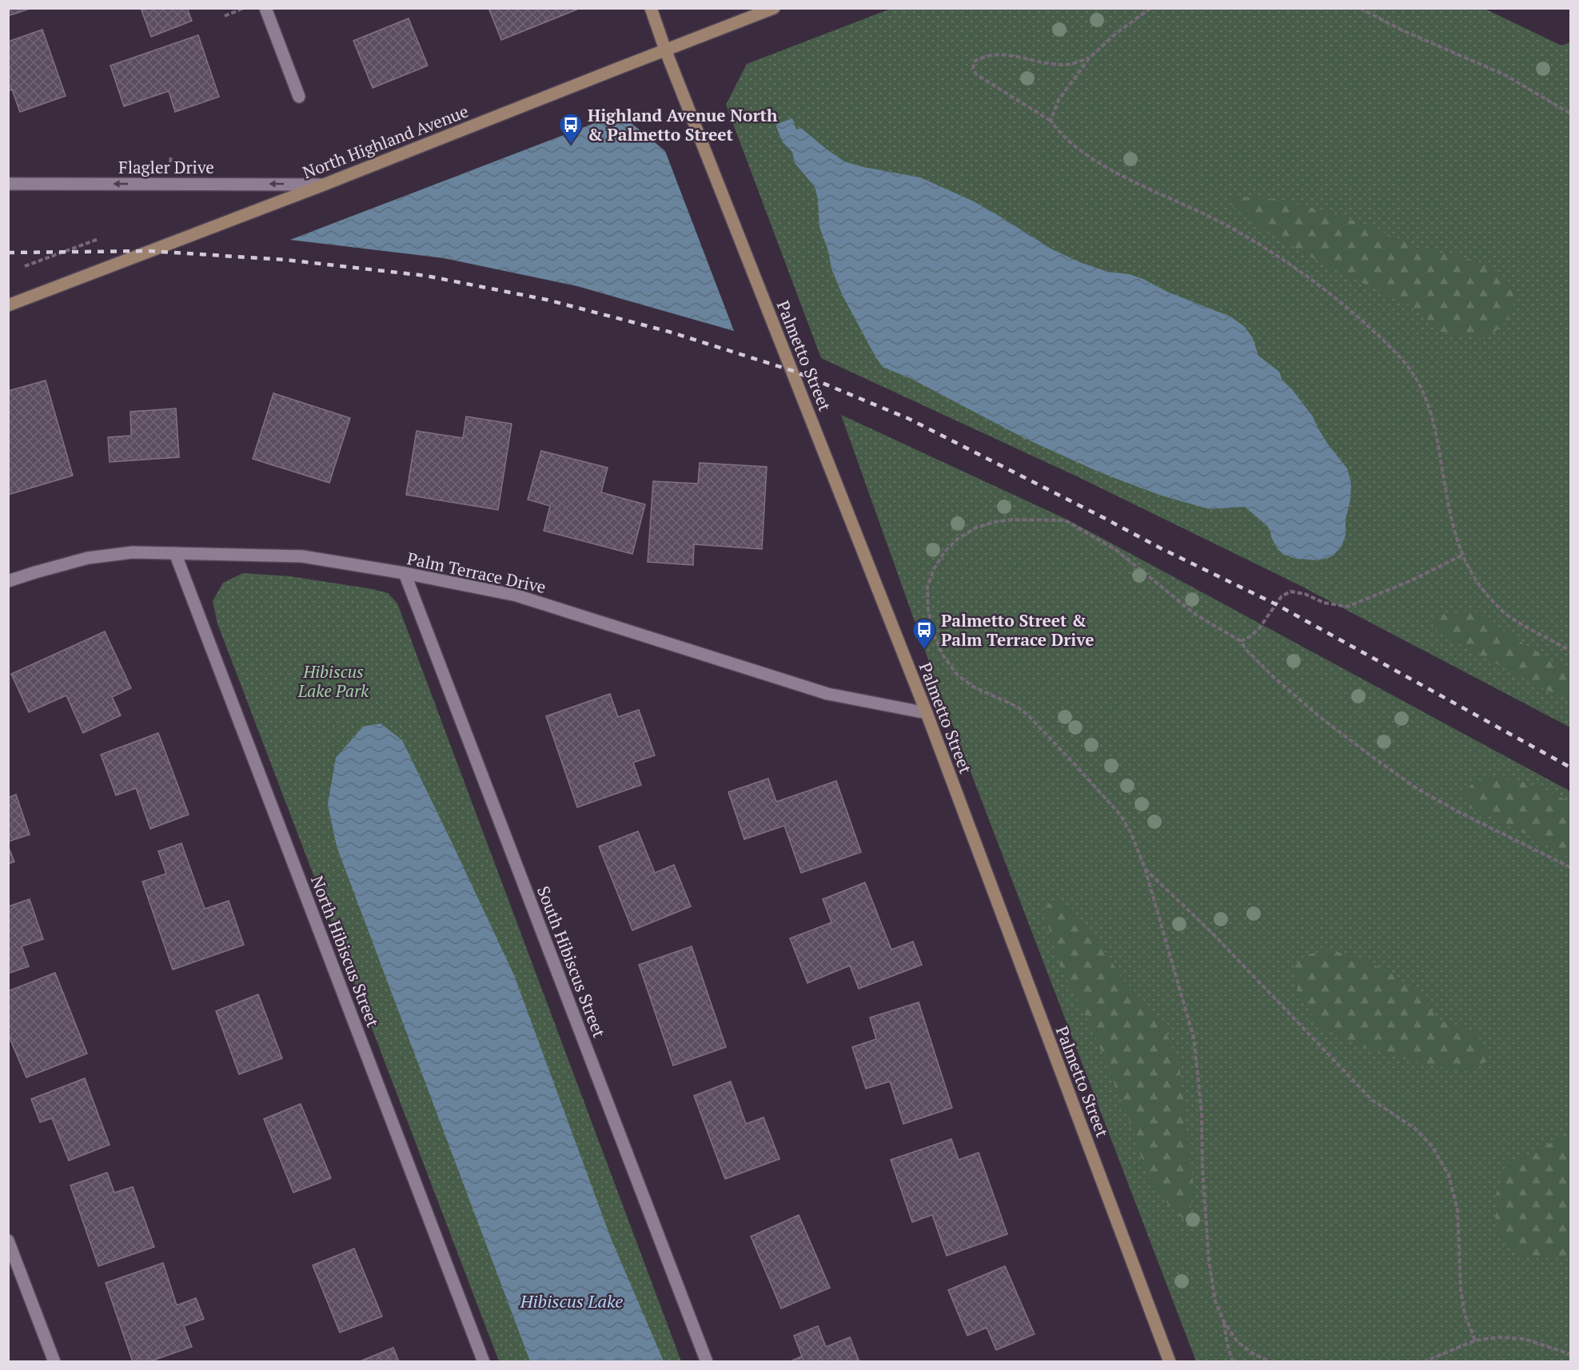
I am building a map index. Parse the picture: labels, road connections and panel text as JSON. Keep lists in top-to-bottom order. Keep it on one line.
{"streets":{"street":["North Highland Avenue","Flagler Drive","Palmetto Street","Palm Terrace Drive","North Hibiscus Street","South Hibiscus Street"]},"crossings":[["North Highland Avenue","Flagler Drive"],["North Highland Avenue","Palmetto Street"],["Palmetto Street","Palm Terrace Drive"],["Palm Terrace Drive","North Hibiscus Street"],["Palm Terrace Drive","South Hibiscus Street"]],"one_way":["Flagler Drive"],"water":["Hibiscus Lake"],"parks":["Hibiscus Lake Park"],"places":{"bus stop":["Highland Avenue North & Palmetto Street","Palmetto Street & Palm Terrace Drive"]}}
